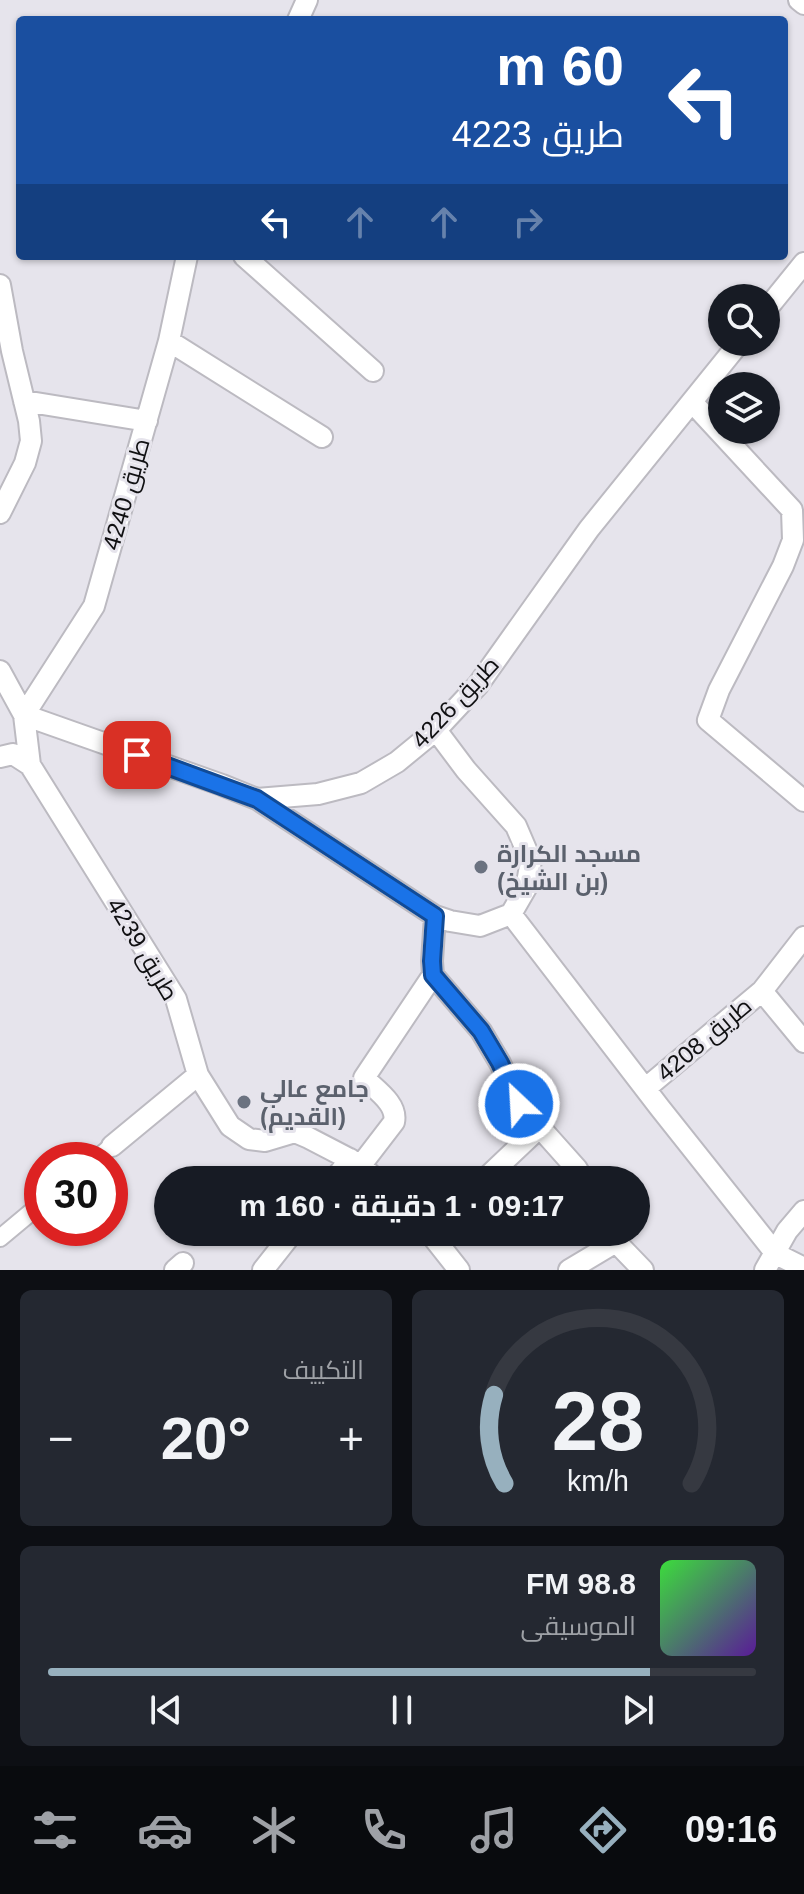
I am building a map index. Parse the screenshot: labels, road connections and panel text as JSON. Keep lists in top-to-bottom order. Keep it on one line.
{"streets":{"street":["طريق 4240","طريق 4226","طريق 4239","طريق 4208"]},"crossings":[["طريق 4240","طريق 4226"],["طريق 4240","طريق 4239"],["طريق 4226","طريق 4239"]],"places":["مسجد الكرارة (بن الشيخ)","جامع عالي (القديم)"],"page":{"turn":["60 m","طريق 4223"],"limit":"30","trip":"09:17 · 1 دقيقة · 160 m","tile":"التكييف","heat":["−","20°","+"],"song":["98.8 FM","الموسيقى"],"tabs":"09:16","gauge":["28","km/h"]}}
